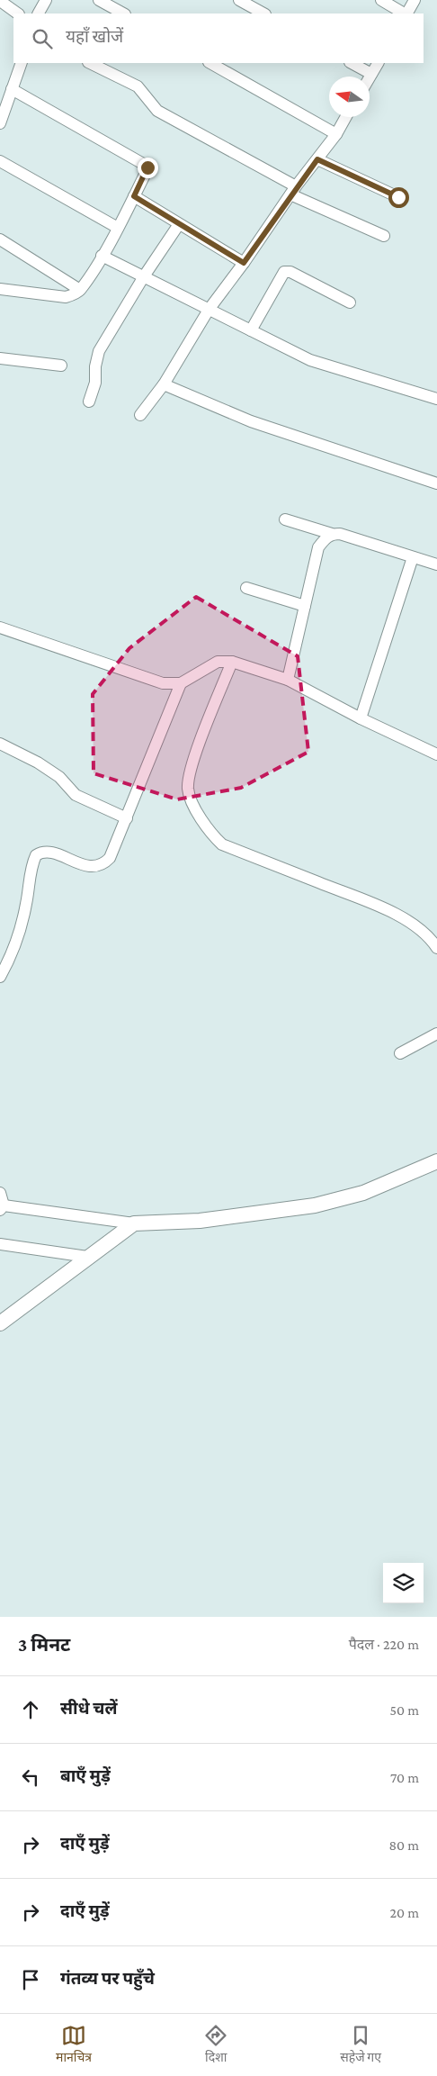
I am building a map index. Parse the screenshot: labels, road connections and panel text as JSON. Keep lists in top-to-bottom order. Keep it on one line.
{"north":"left","page":{"search":"यहाँ खोजें","heading":["3 मिनट","पैदल · 220 m"],"list":[["सीधे चलें","50 m"],["बाएँ मुड़ें","70 m"],["दाएँ मुड़ें","80 m"],["दाएँ मुड़ें","20 m"],"गंतव्य पर पहुँचे"],"nav":["मानचित्र","दिशा","सहेजे गए"]}}
